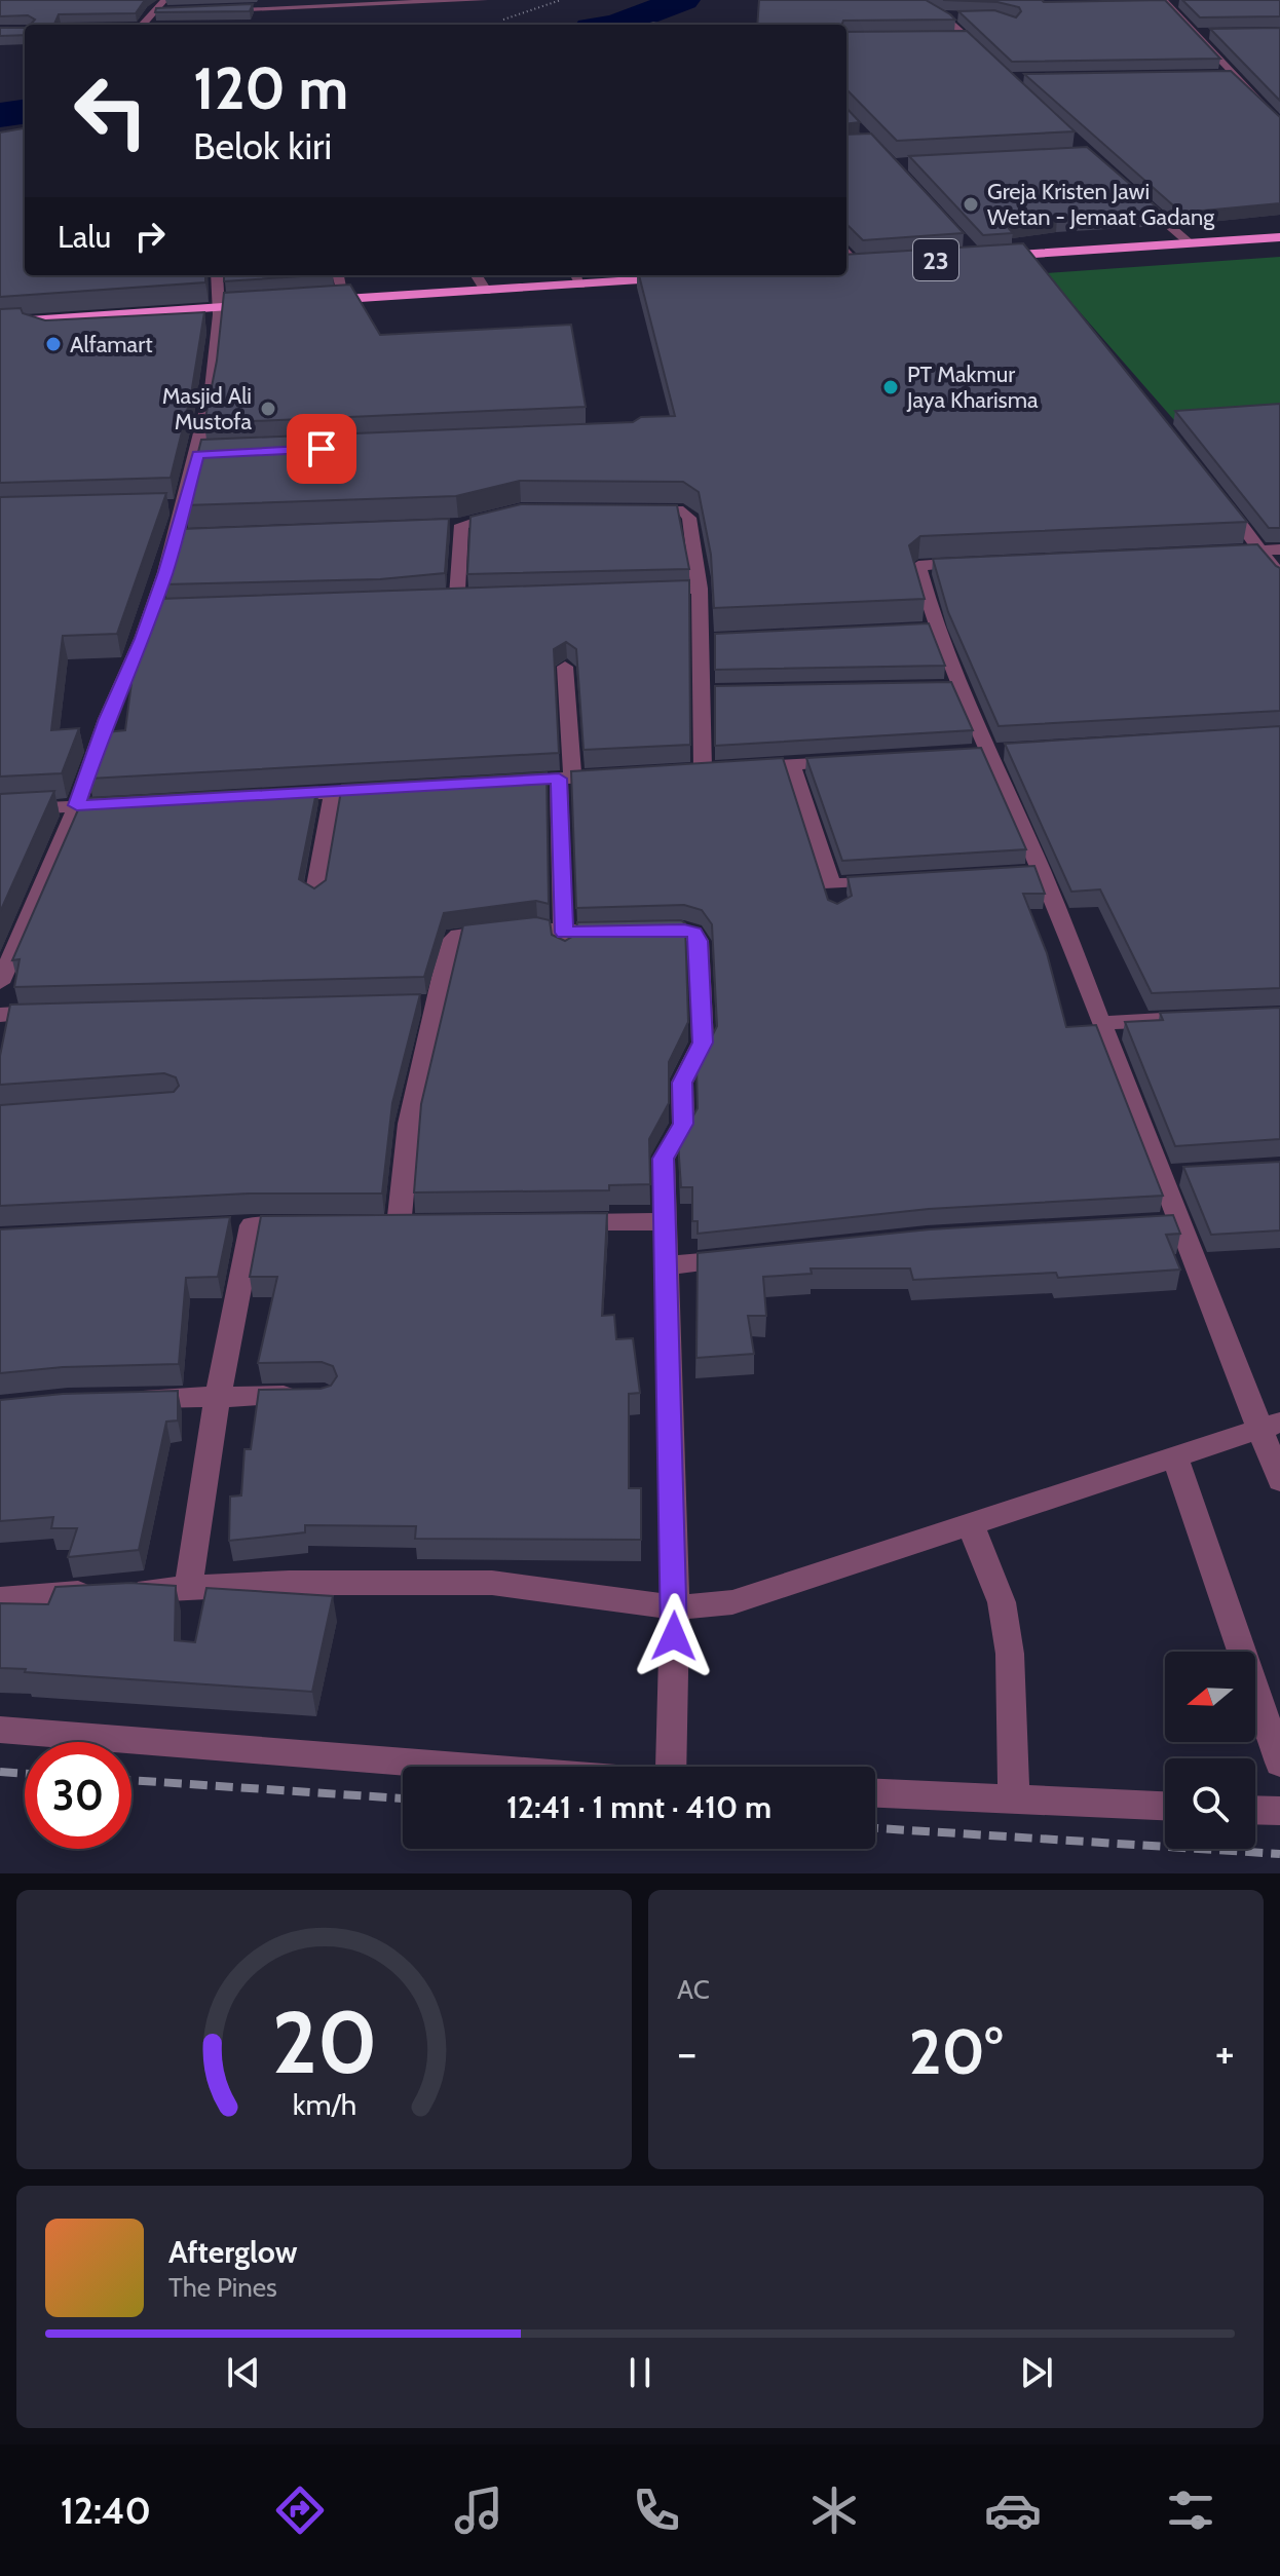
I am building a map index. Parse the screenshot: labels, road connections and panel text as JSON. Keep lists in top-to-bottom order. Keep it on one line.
{"streets":{"highway":["23"]},"places":["Greja Kristen Jawi Wetan - Jemaat Gadang","Alfamart","PT Makmur Jaya Kharisma","Masjid Ali Mustofa"],"north":"left","page":{"turn":["120 m","Belok kiri"],"then":"Lalu","limit":"30","trip":"12:41 · 1 mnt · 410 m","tile":"AC","heat":["−","20°","+"],"song":["Afterglow","The Pines"],"tabs":"12:40","gauge":["20","km/h"]}}
